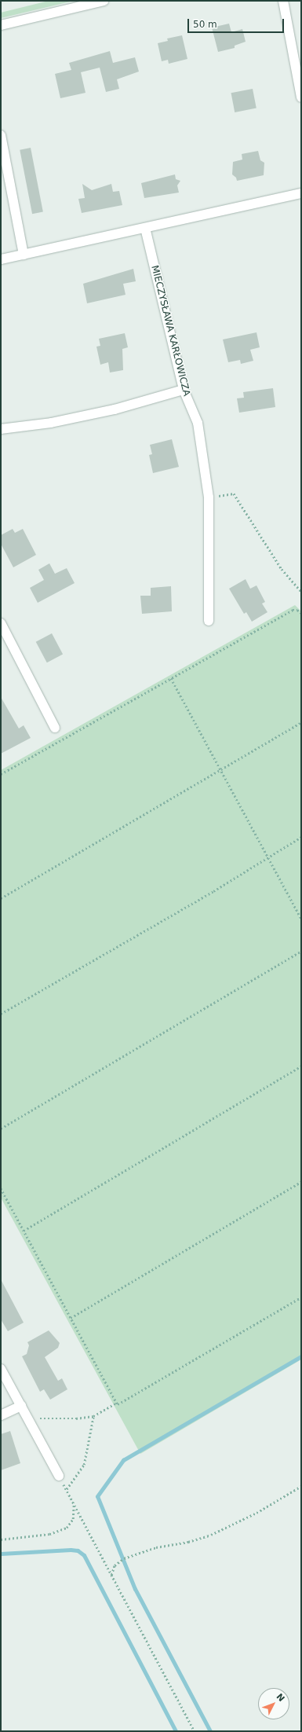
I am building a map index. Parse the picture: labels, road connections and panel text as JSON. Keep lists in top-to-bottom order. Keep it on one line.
{"streets":{"street":["MIECZYSŁAWA KARŁOWICZA"]},"scale_bar":"50 m","north":"top right"}
